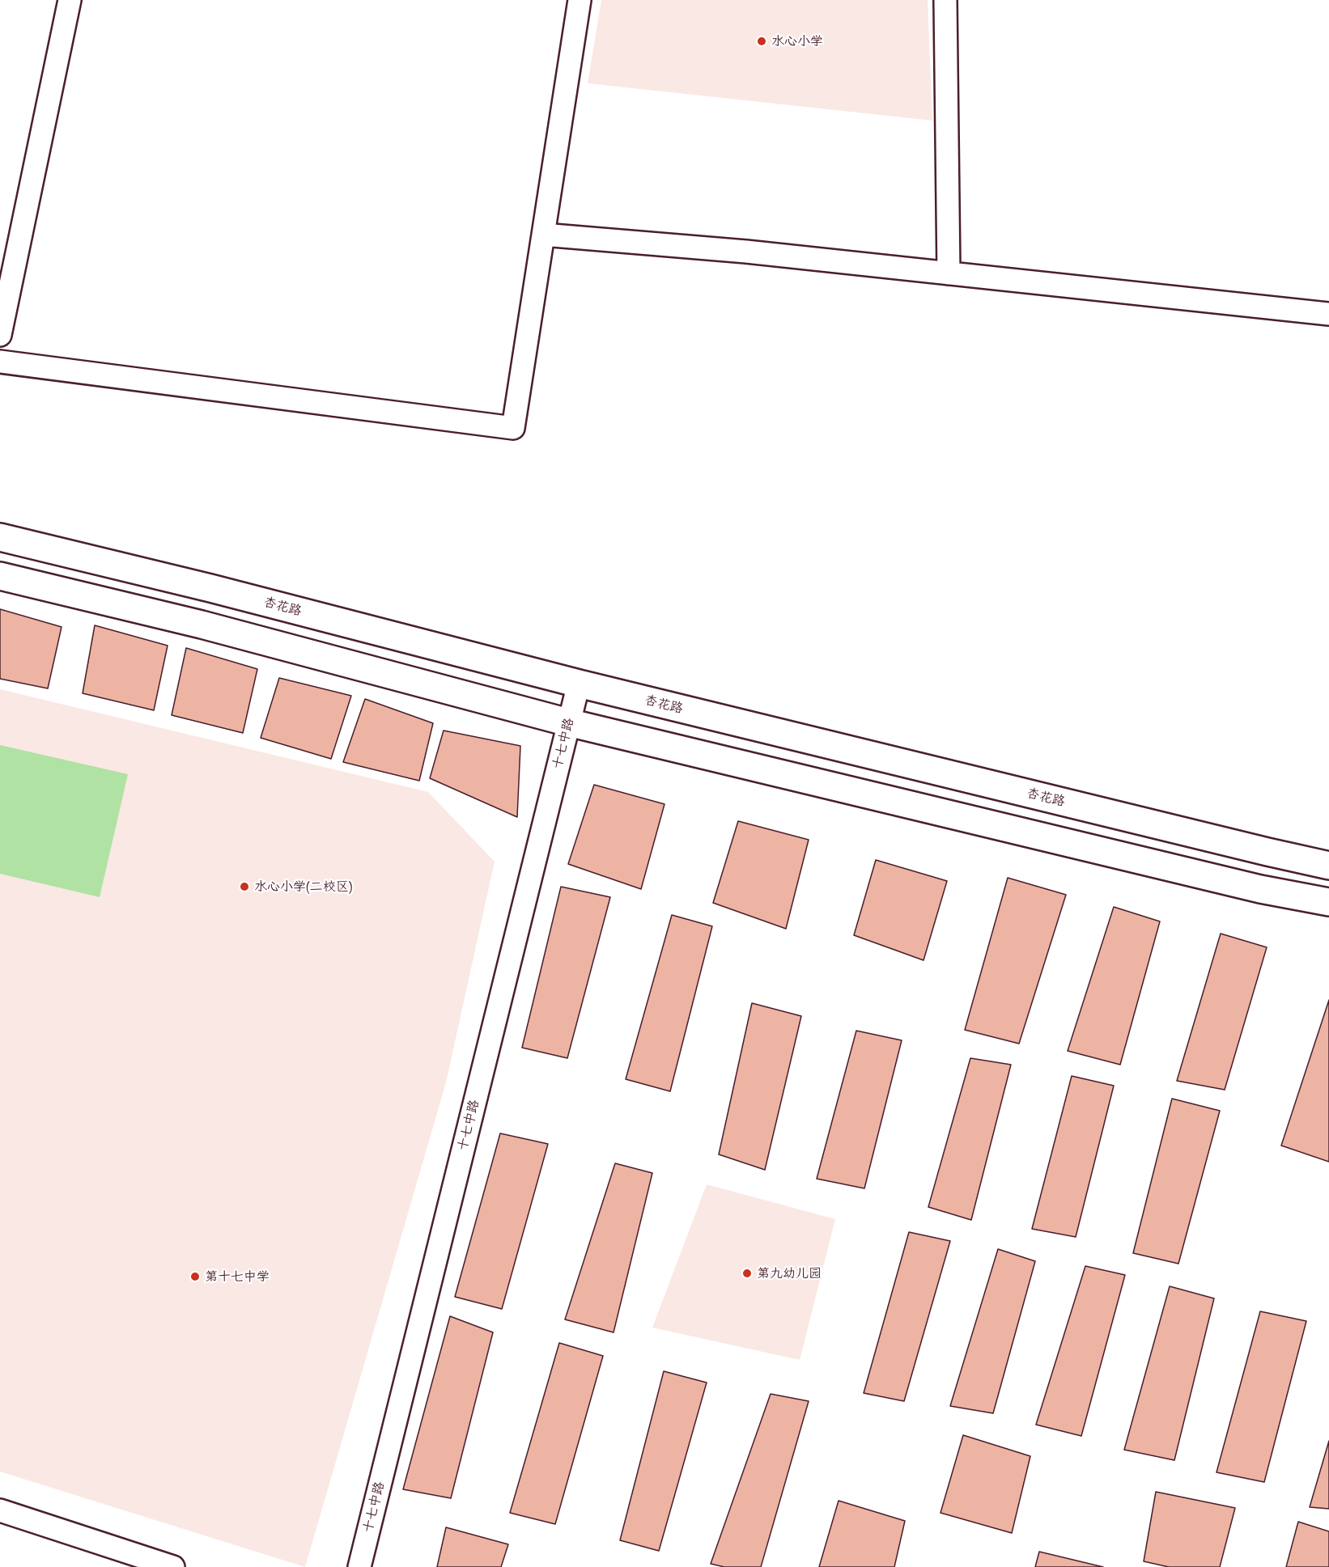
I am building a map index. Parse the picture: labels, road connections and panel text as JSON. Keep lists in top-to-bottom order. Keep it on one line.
{"streets":{"main road":["杏花路"],"street":["十七中路"]},"crossings":[["杏花路","十七中路"]],"places":["水心小学","水心小学(二校区)","第九幼儿园","第十七中学"]}
